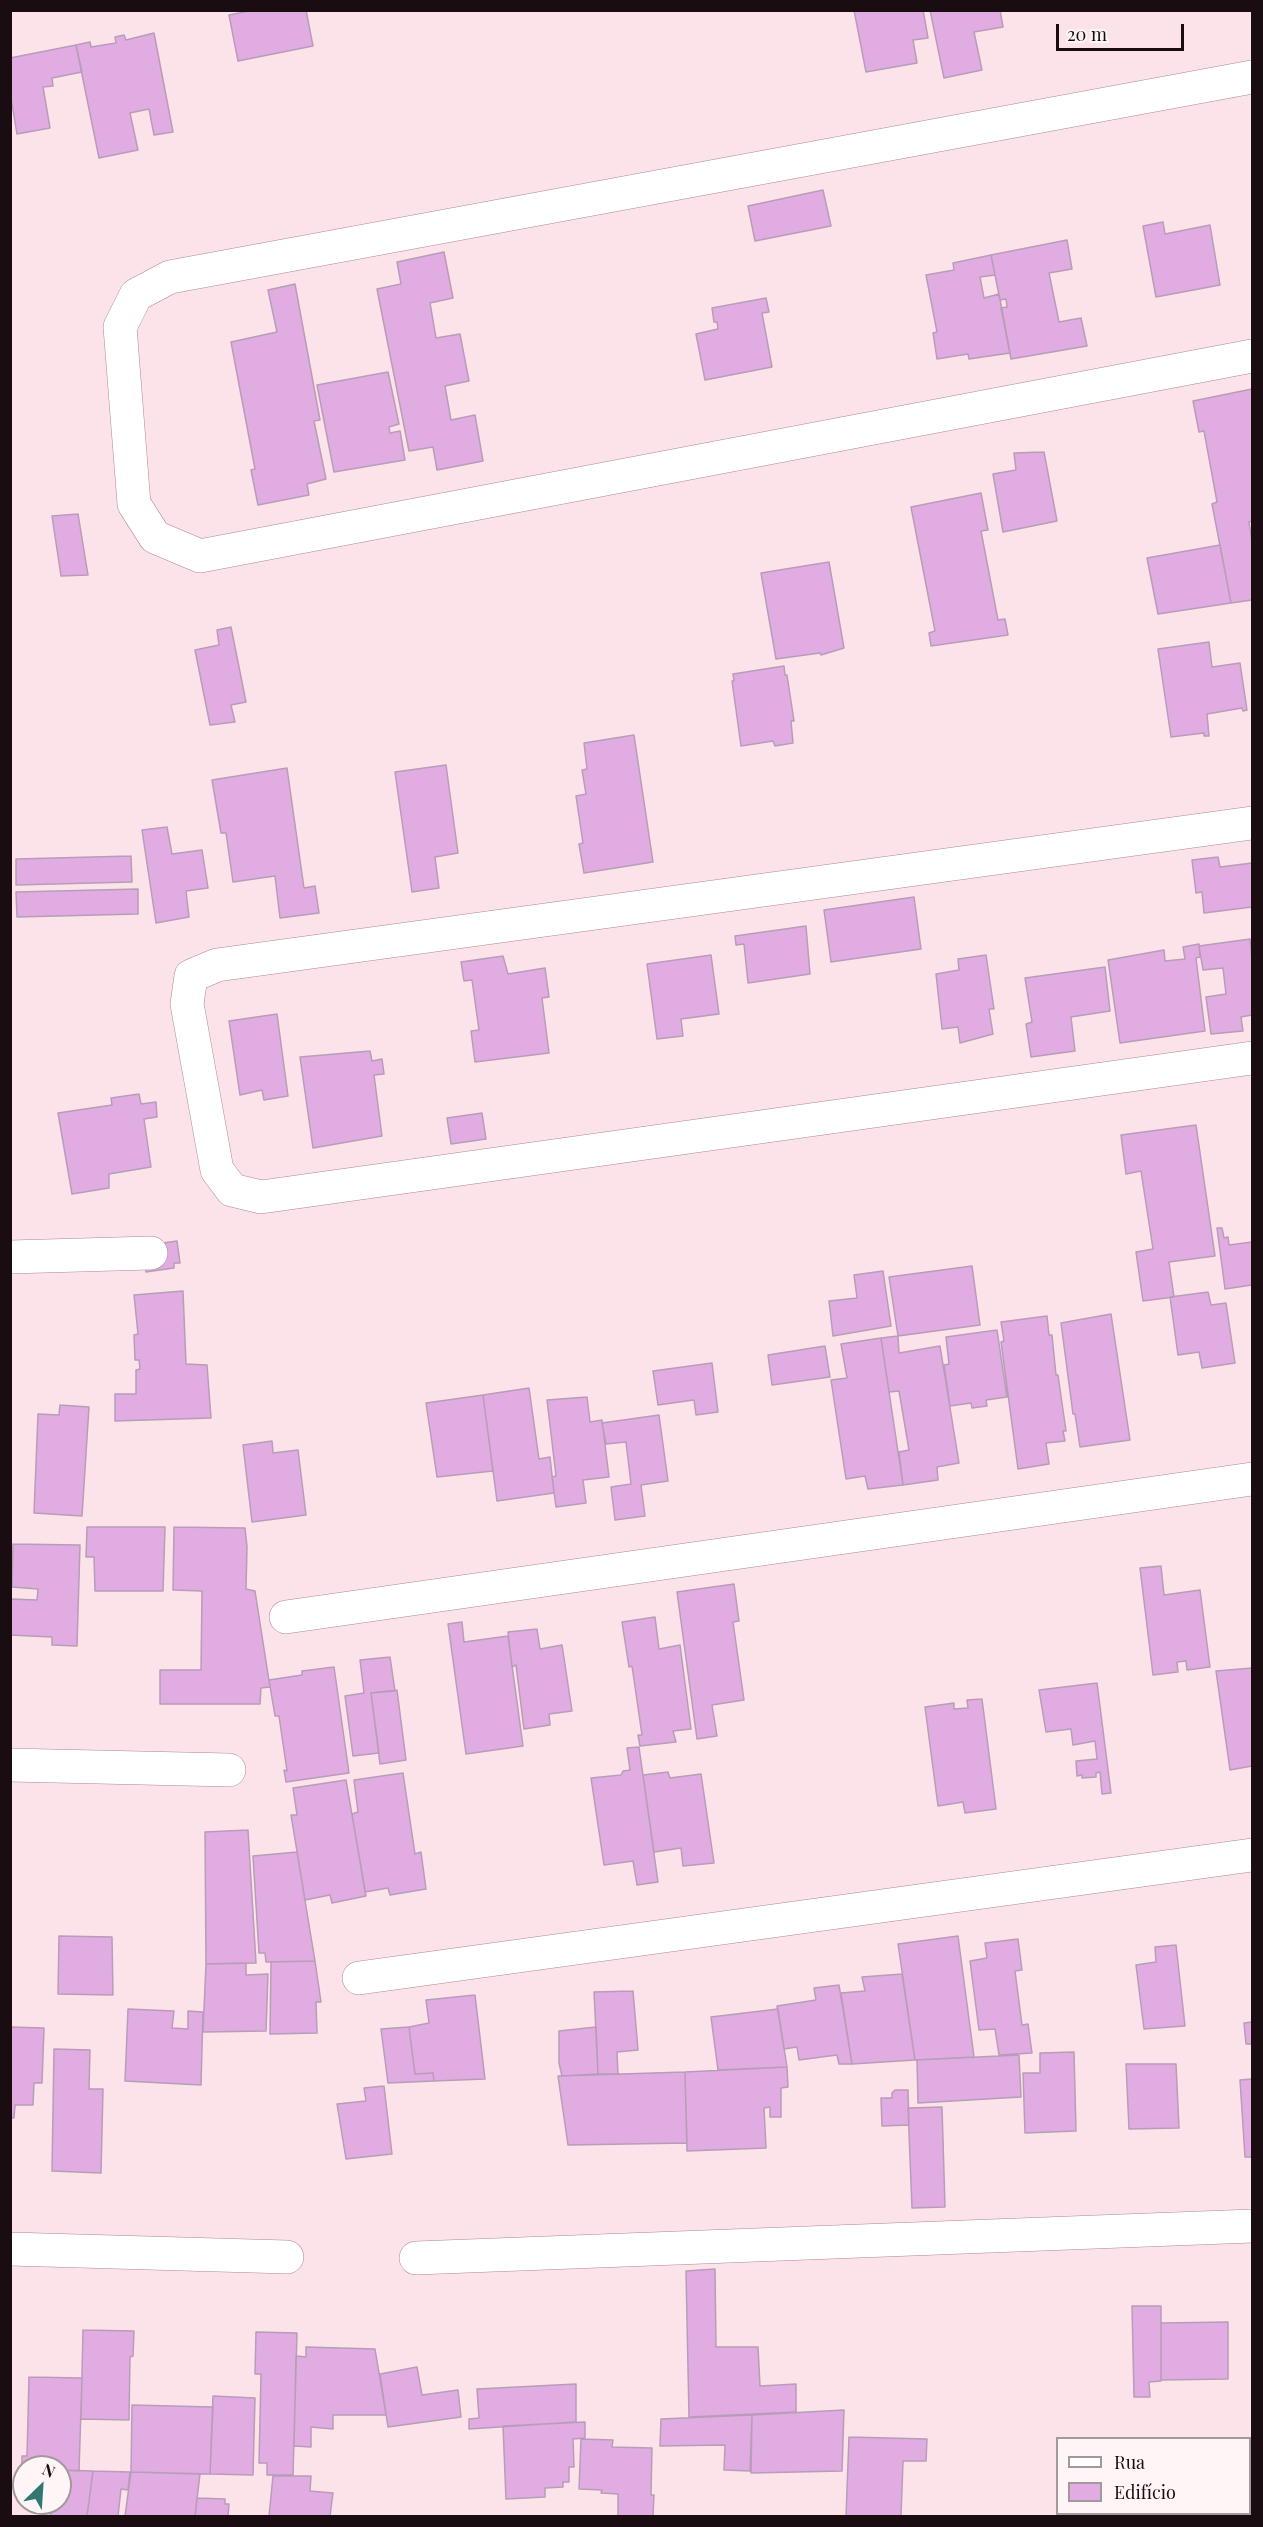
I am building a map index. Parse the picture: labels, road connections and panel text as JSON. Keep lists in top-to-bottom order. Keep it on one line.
{"legend":["Rua","Edifício"],"scale_bar":"20 m","north":"top right"}
